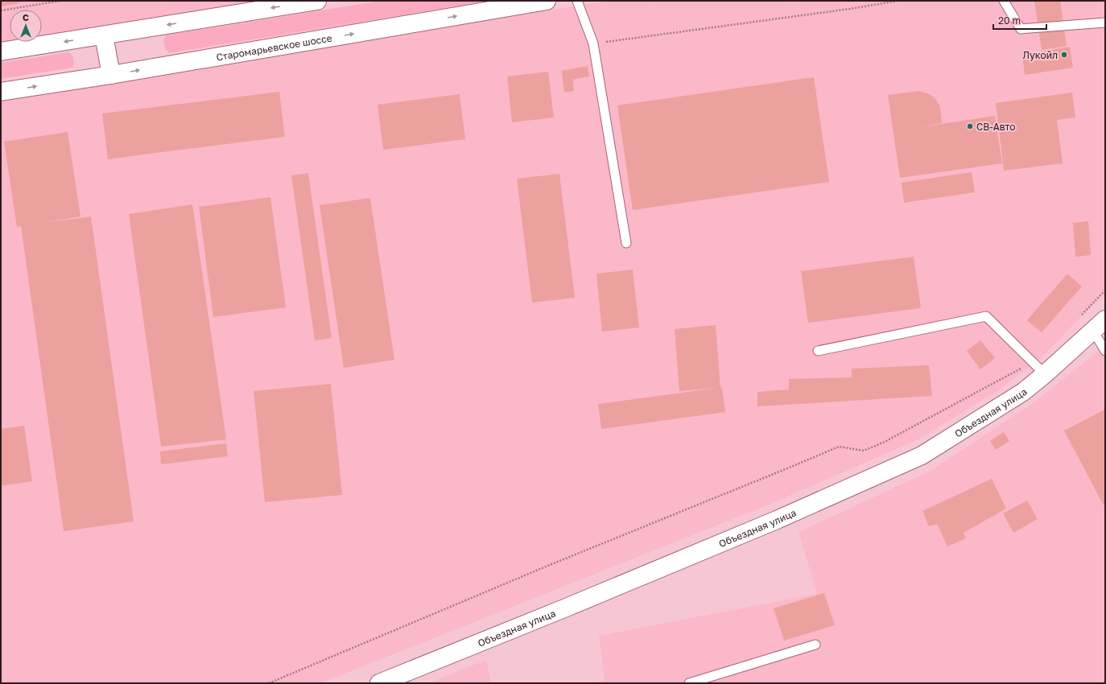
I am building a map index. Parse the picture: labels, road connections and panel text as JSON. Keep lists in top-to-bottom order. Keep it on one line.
{"streets":{"main road":["Старомарьевское шоссе","Объездная улица"]},"places":["Лукойл","СВ-Авто"],"scale_bar":"20 m","north":"top"}
